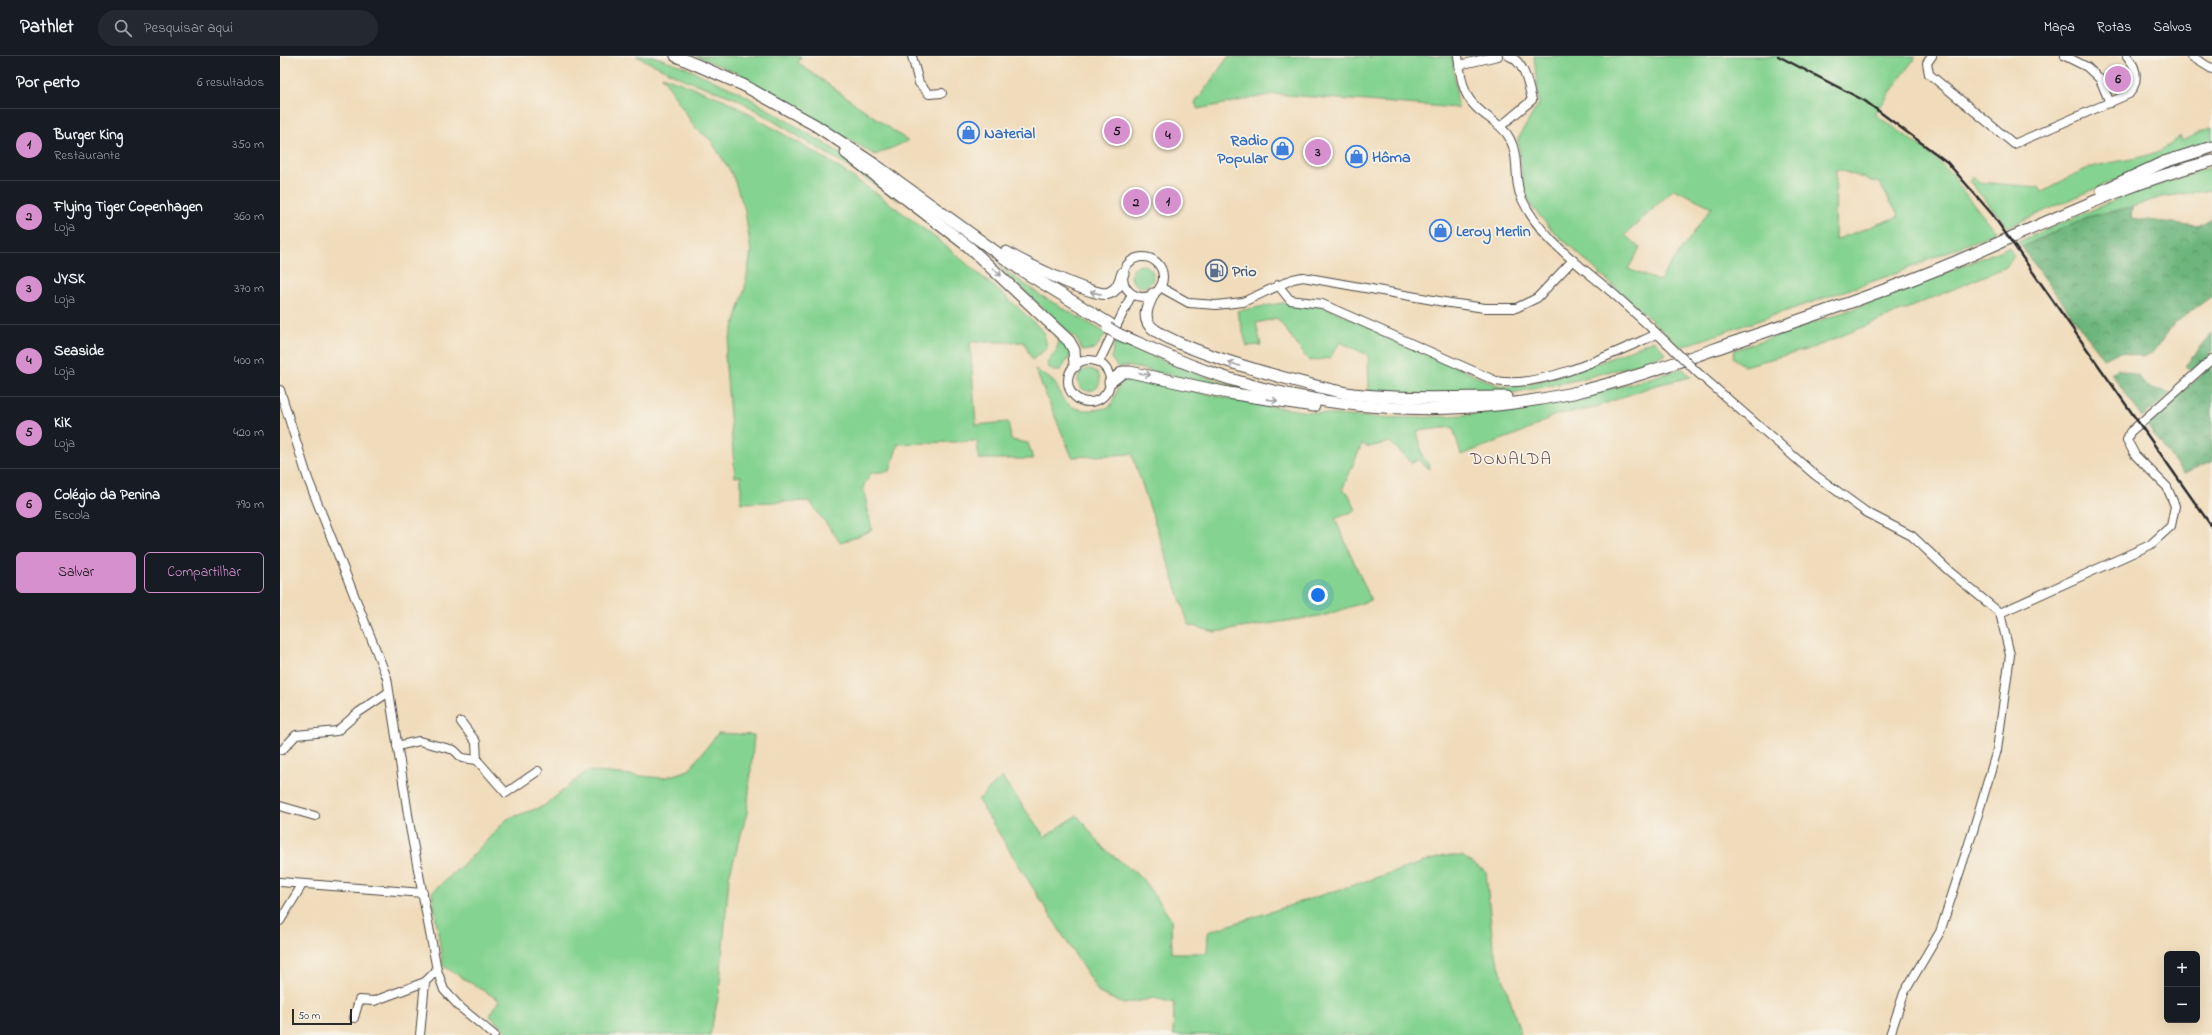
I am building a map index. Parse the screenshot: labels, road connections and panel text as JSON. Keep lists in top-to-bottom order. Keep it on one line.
{"districts":["DONALDA"],"places":{"shop":["Naterial","Radio Popular","Hôma","Leroy Merlin"],"fuel station":["Prio"]},"scale_bar":"50 m","page":{"header":"Pathlet","search":"Pesquisar aqui","nav":["Mapa","Rotas","Salvos"],"heading":["Por perto","6 resultados"],"pins":["6","5","4","3","1","2"],"list":[{"mark":"1","name":"Burger King","note":"Restaurante","value":"350 m"},{"mark":"2","name":"Flying Tiger Copenhagen","note":"Loja","value":"360 m"},{"mark":"3","name":"JYSK","note":"Loja","value":"370 m"},{"mark":"4","name":"Seaside","note":"Loja","value":"400 m"},{"mark":"5","name":"KiK","note":"Loja","value":"420 m"},{"mark":"6","name":"Colégio da Penina","note":"Escola","value":"790 m"}],"buttons":["Salvar","Compartilhar"],"map_buttons":["+","−"],"scale":"50 m"}}
